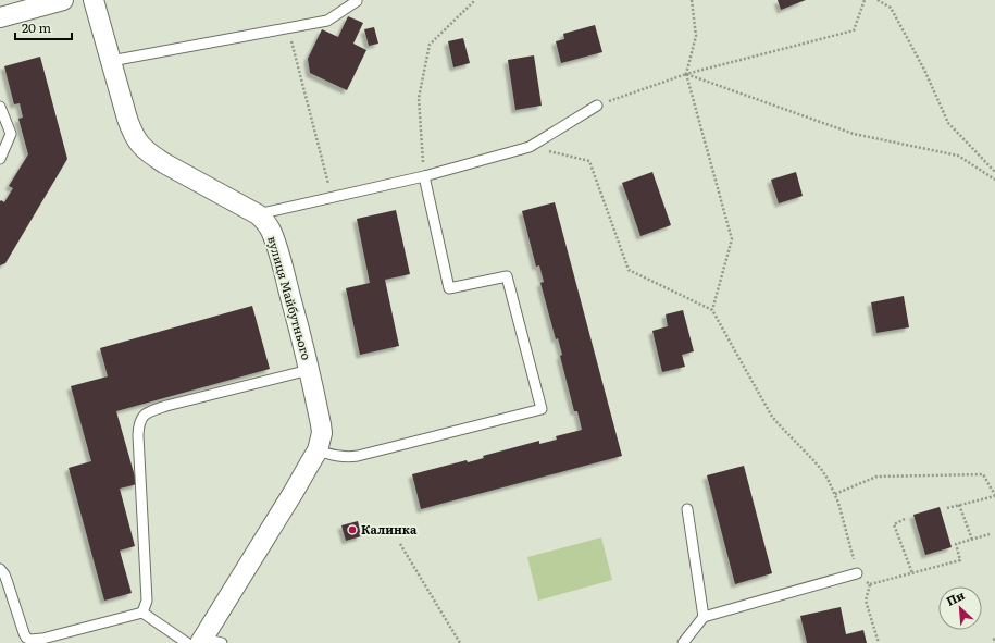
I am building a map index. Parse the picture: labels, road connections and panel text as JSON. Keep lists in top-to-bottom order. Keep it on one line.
{"streets":{"street":["вулиця Майбутнього"]},"places":["Калинка"],"scale_bar":"20 m","north":"top left"}
